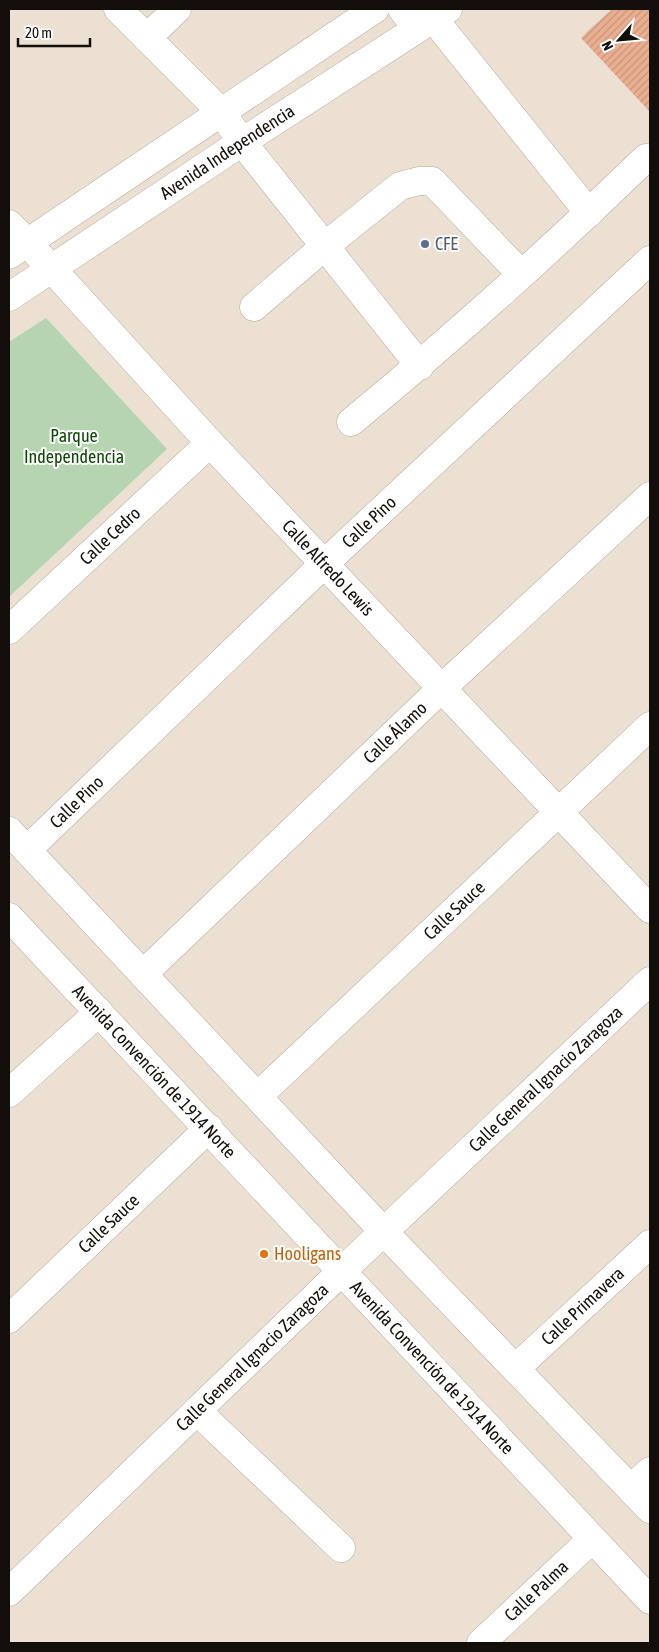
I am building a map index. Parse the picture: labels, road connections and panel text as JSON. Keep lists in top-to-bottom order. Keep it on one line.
{"streets":{"street":["Avenida Independencia","Calle Pino","Calle Cedro","Calle Alfredo Lewis","Calle Álamo","Calle Sauce","Avenida Convención de 1914 Norte","Calle General Ignacio Zaragoza","Calle Primavera","Calle Palma"]},"crossings":[["Avenida Independencia","Calle Alfredo Lewis"],["Calle Pino","Calle Alfredo Lewis"],["Calle Cedro","Calle Alfredo Lewis"],["Calle Alfredo Lewis","Calle Álamo"],["Calle Alfredo Lewis","Calle Sauce"],["Calle Sauce","Avenida Convención de 1914 Norte"],["Avenida Convención de 1914 Norte","Calle General Ignacio Zaragoza"],["Avenida Convención de 1914 Norte","Calle Palma"]],"parks":["Parque Independencia"],"places":["CFE","Hooligans"],"scale_bar":"20 m","north":"bottom left"}
